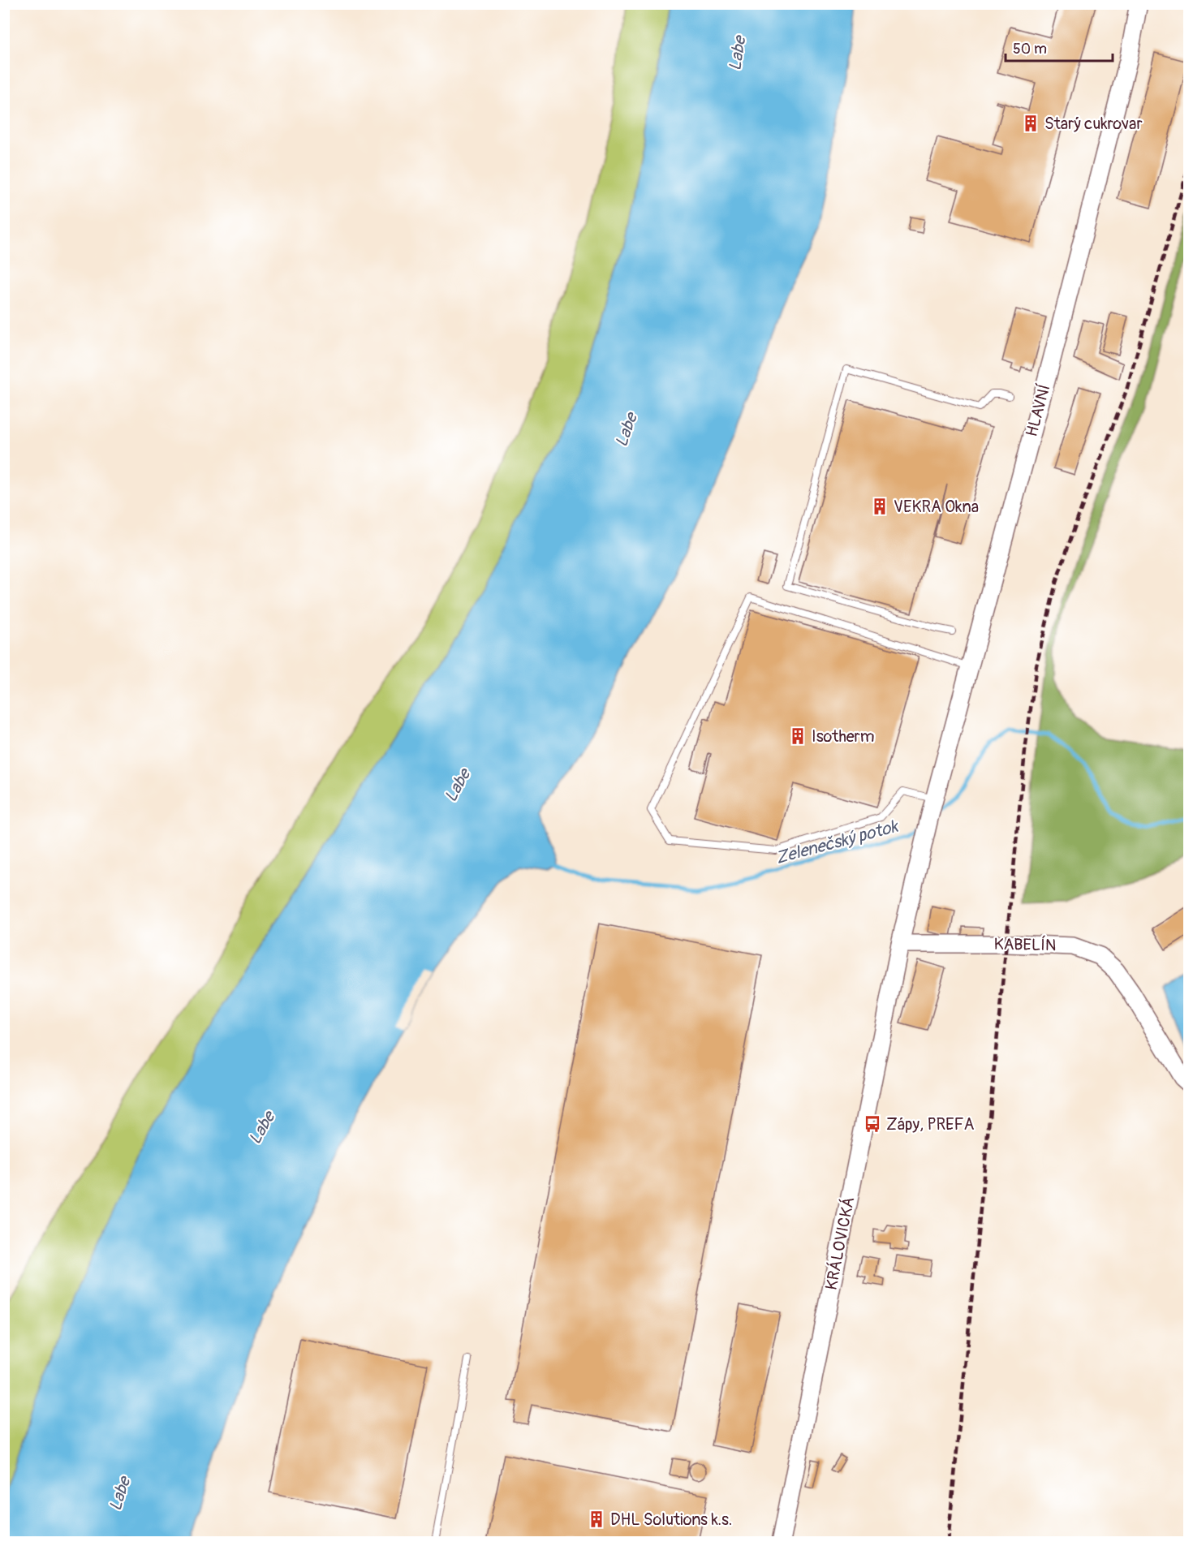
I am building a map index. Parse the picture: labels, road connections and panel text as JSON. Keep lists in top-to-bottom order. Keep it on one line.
{"streets":{"main road":["HLAVNÍ","KABELÍN","KRÁLOVICKÁ"]},"crossings":[["HLAVNÍ","KRÁLOVICKÁ"],["KABELÍN","KRÁLOVICKÁ"]],"water":["Labe","Zelenečský potok"],"places":{"building":["Starý cukrovar","VEKRA Okna","Isotherm","DHL Solutions k.s."],"bus stop":["Zápy, PREFA"]},"scale_bar":"50 m"}
